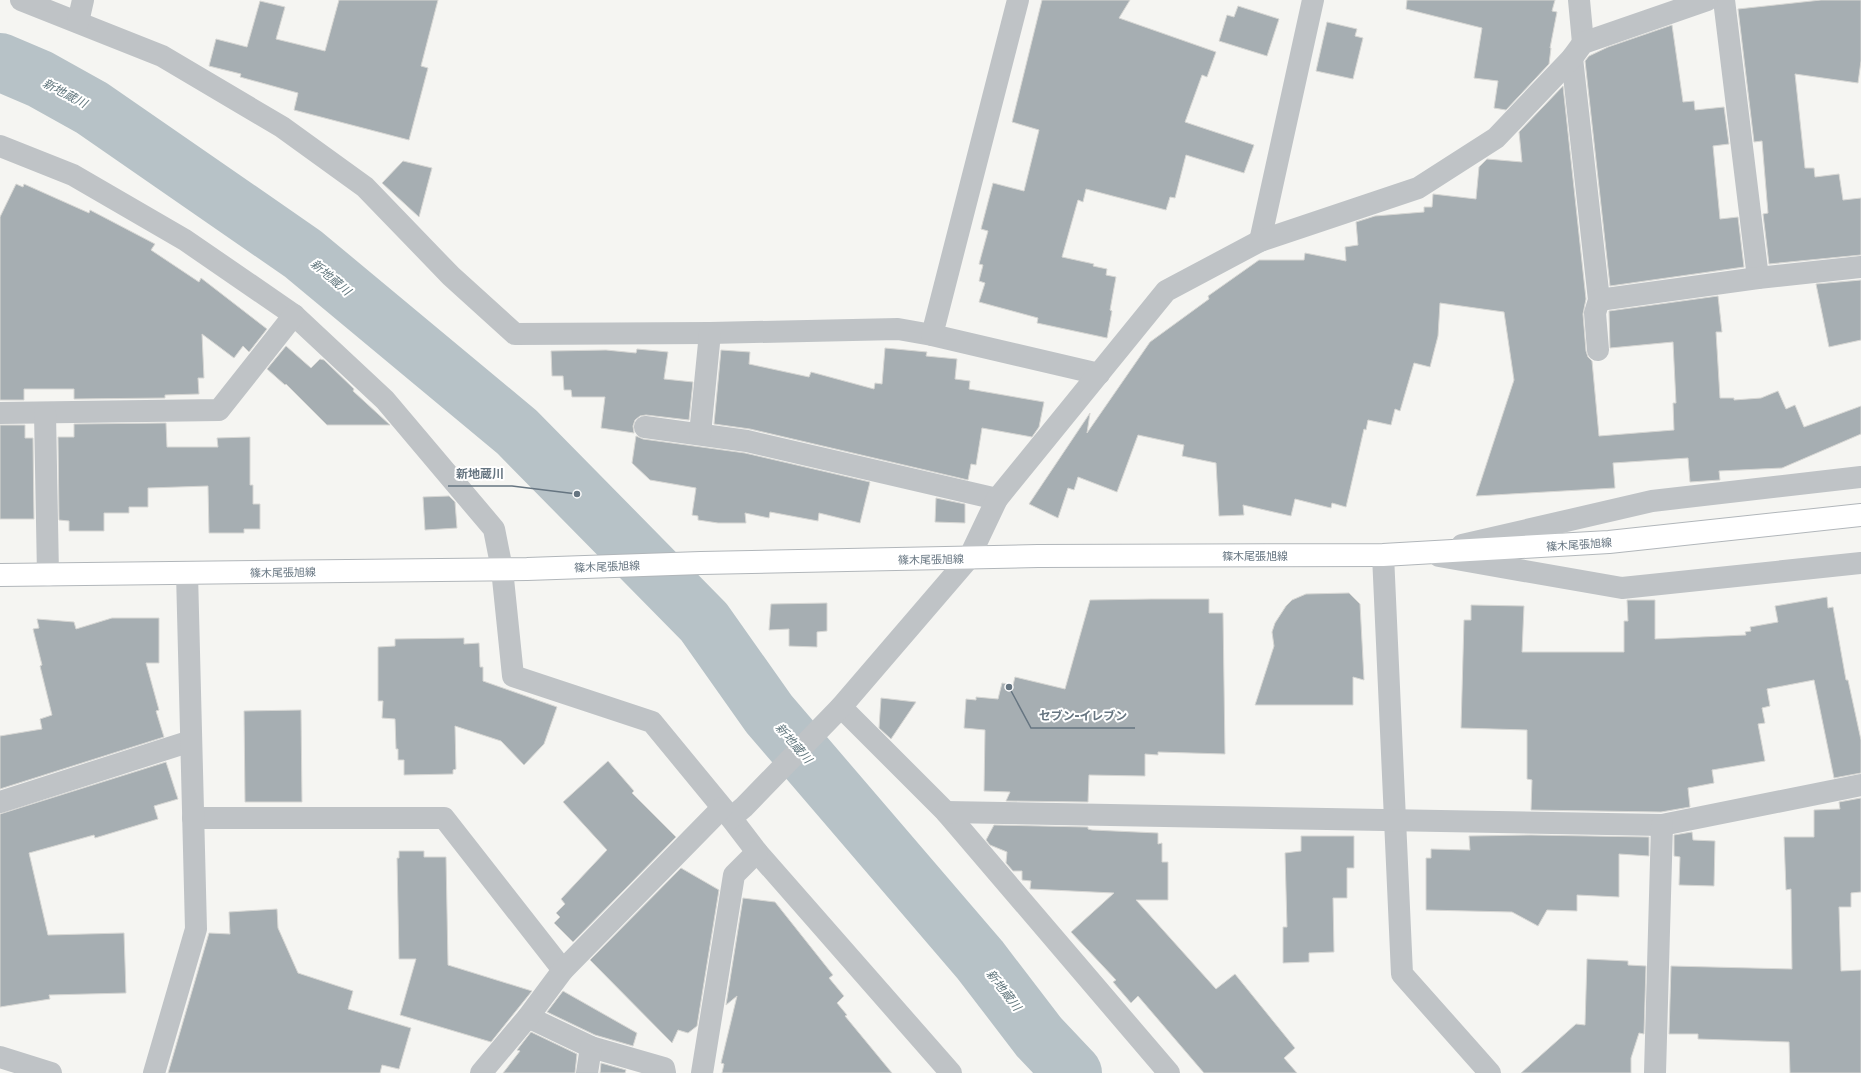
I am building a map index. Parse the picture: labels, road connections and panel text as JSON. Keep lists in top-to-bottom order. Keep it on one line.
{"streets":{"main road":["篠木尾張旭線"]},"water":["新地蔵川"],"places":["新地蔵川","セブン-イレブン"]}
